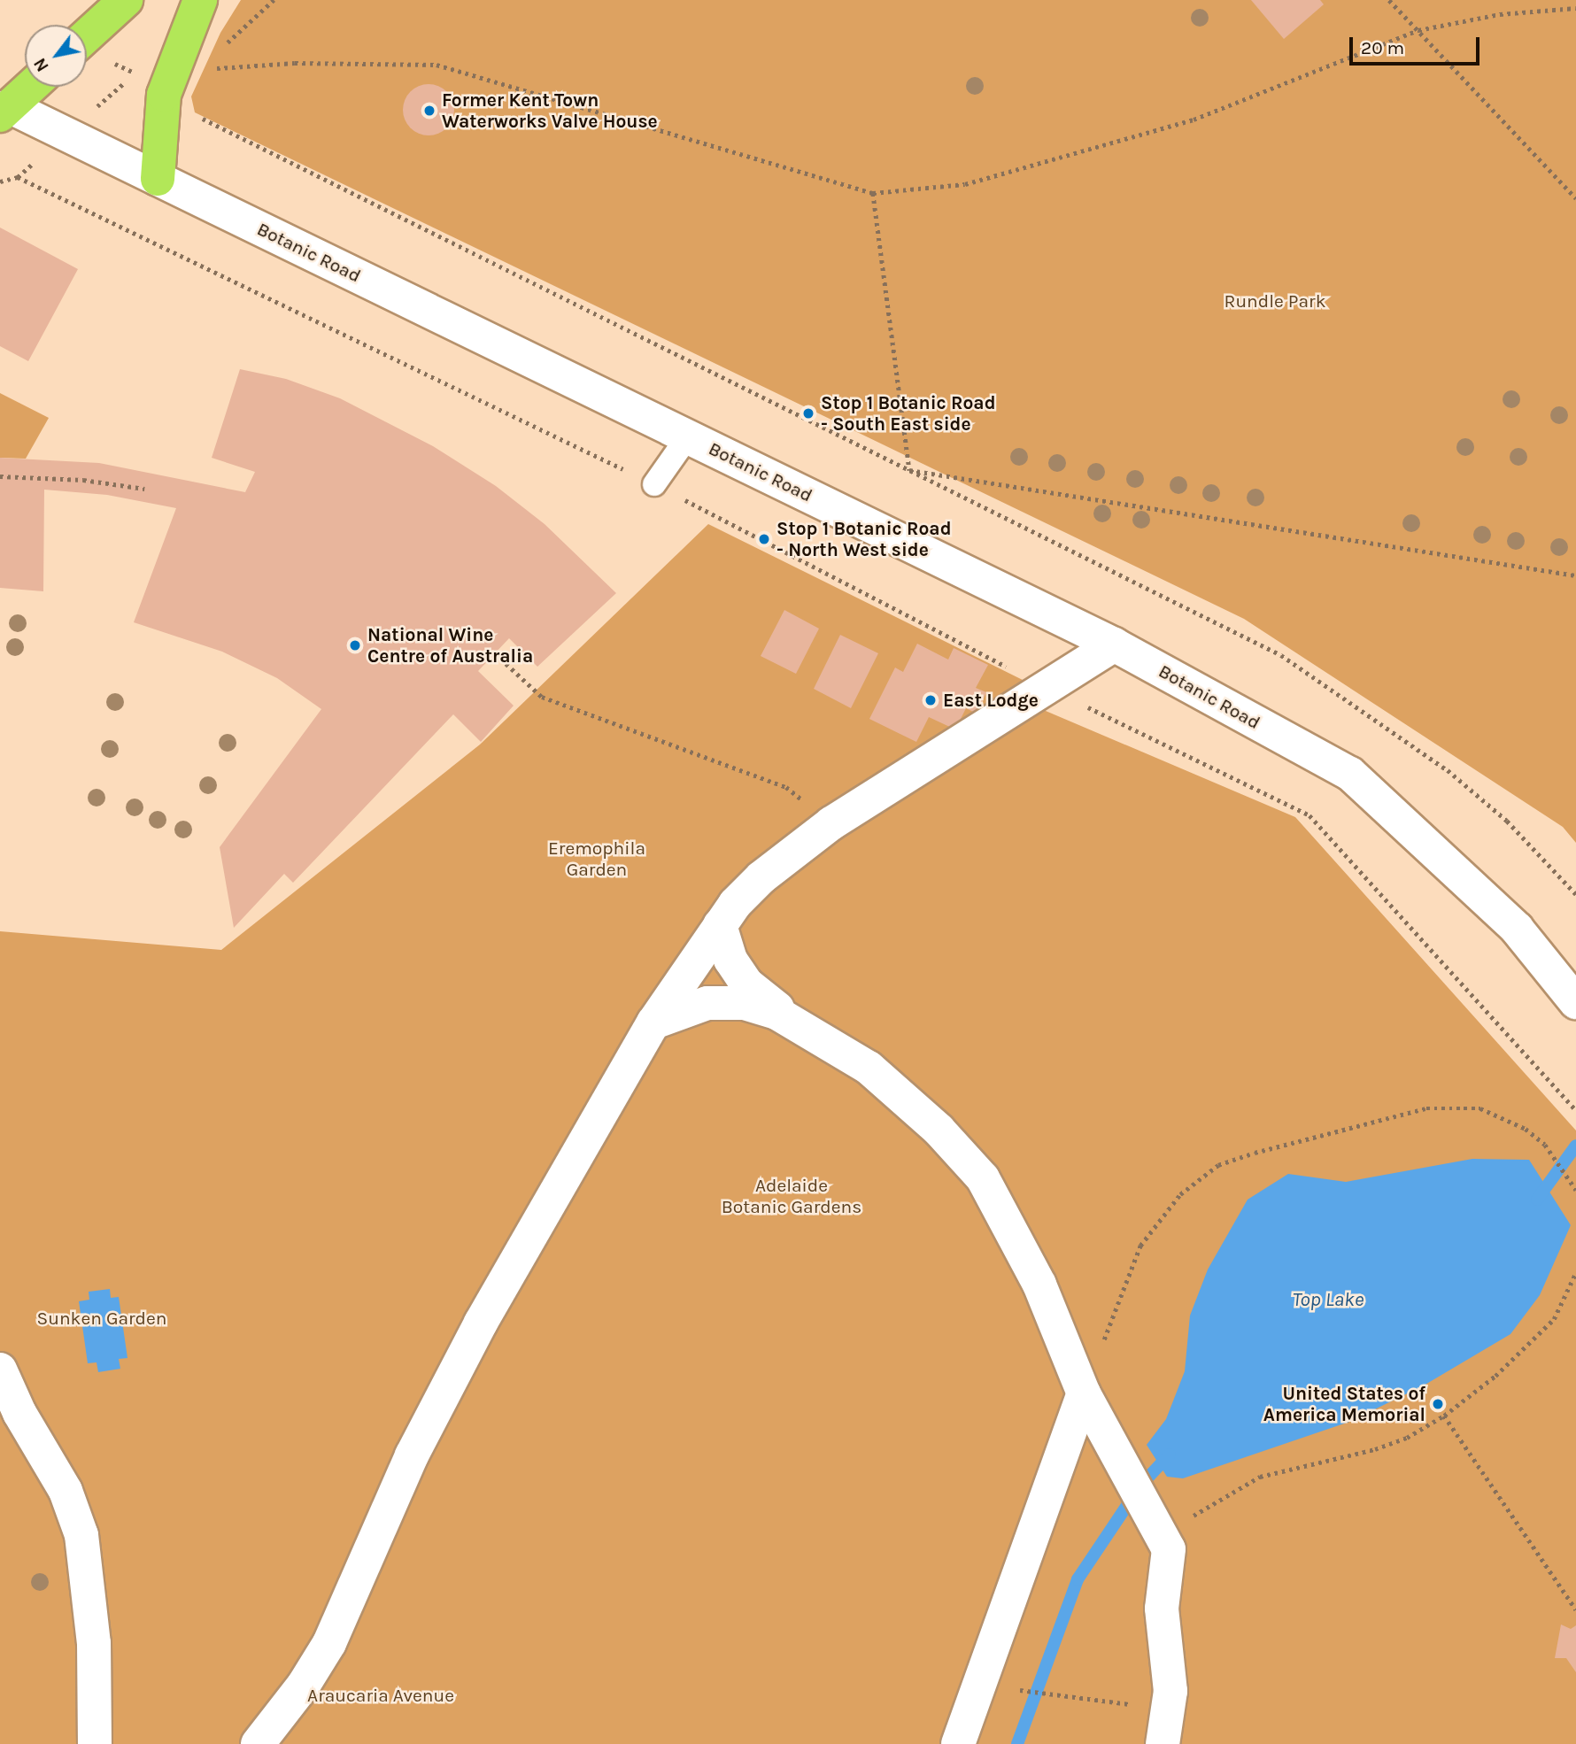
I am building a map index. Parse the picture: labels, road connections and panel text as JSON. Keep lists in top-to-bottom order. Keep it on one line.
{"streets":{"street":["Botanic Road"]},"water":["Top Lake"],"parks":["Rundle Park","Eremophila Garden","Adelaide Botanic Gardens","Sunken Garden","Araucaria Avenue"],"places":["Former Kent Town Waterworks Valve House","Stop 1 Botanic Road - South East side","Stop 1 Botanic Road - North West side","National Wine Centre of Australia","East Lodge","United States of America Memorial"],"scale_bar":"20 m","north":"bottom left"}
